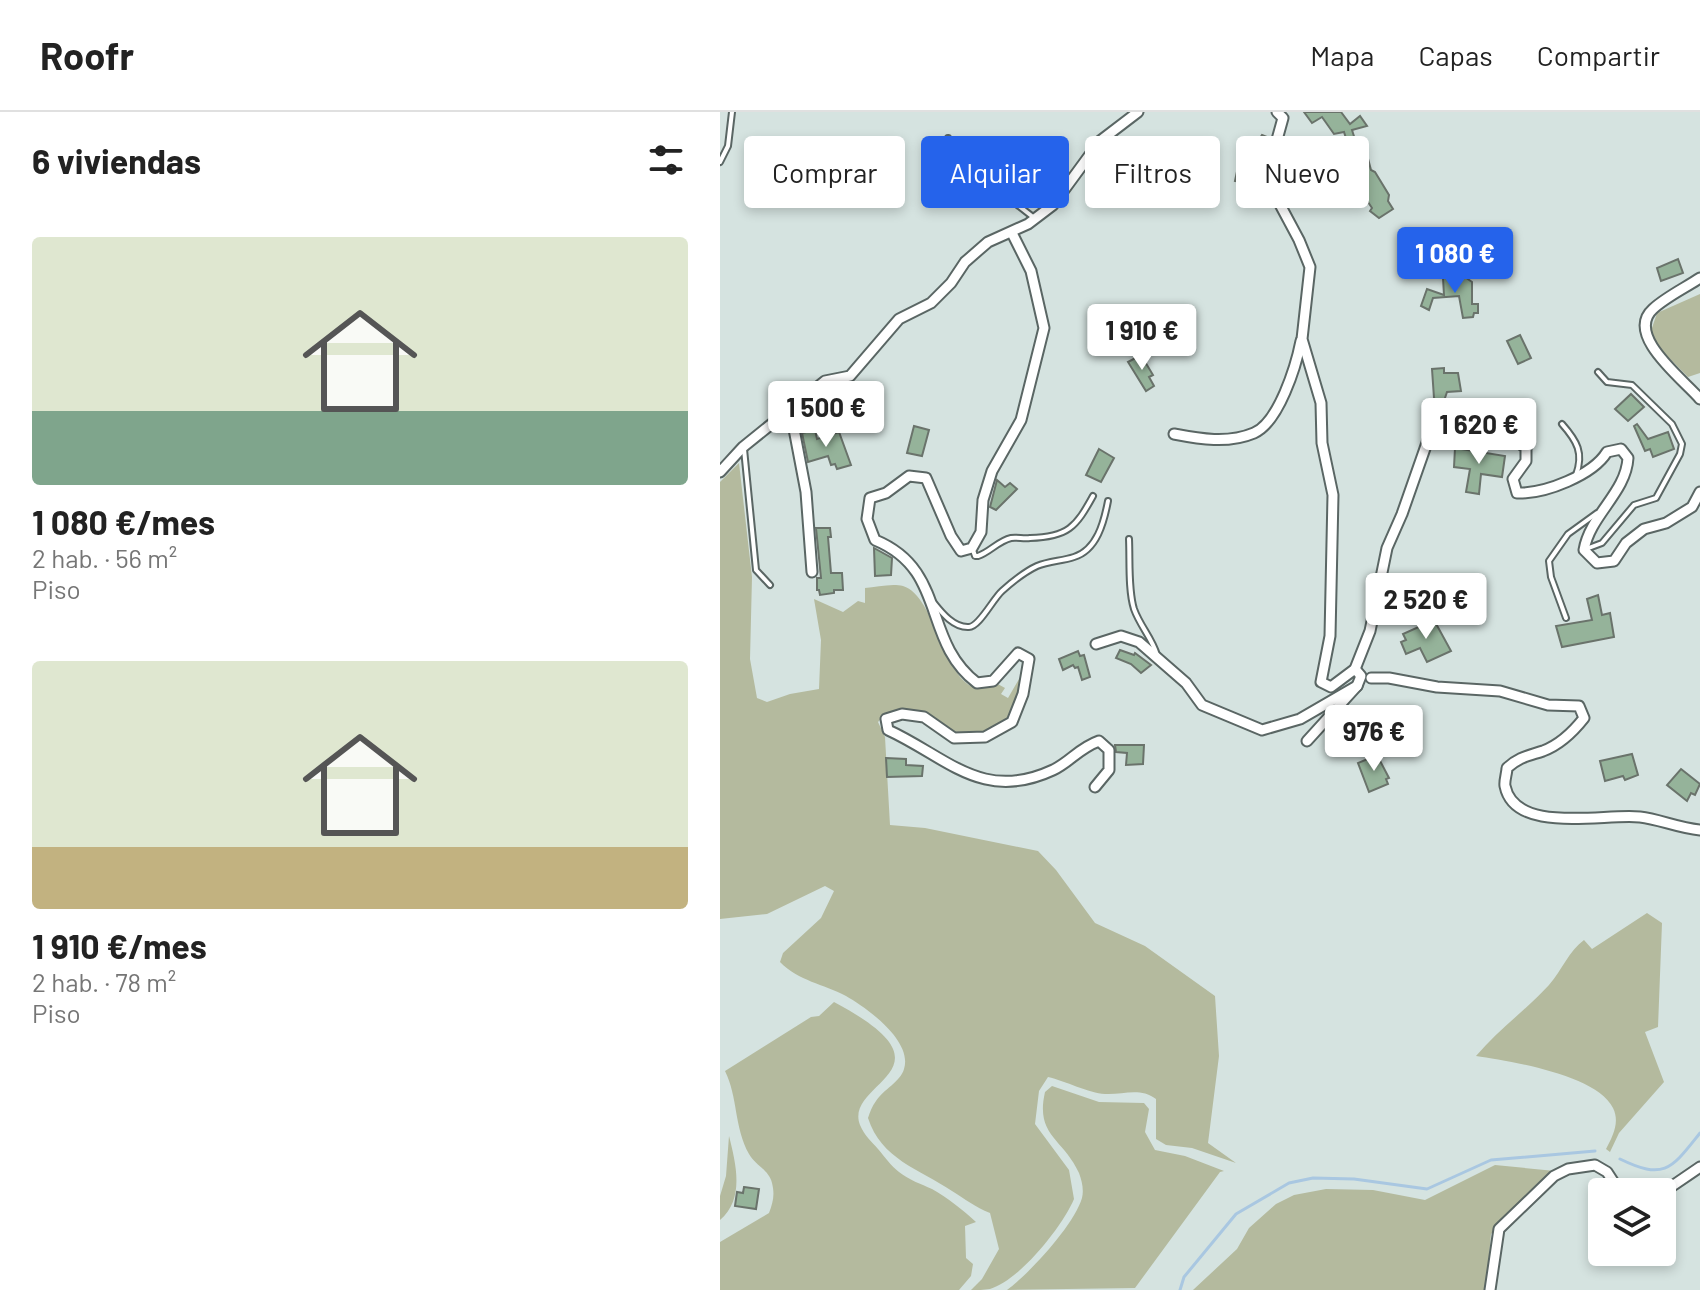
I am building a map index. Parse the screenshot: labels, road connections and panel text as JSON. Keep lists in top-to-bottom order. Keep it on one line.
{"page":{"header":"Roofr","nav":["Mapa","Capas","Compartir"],"heading":"6 viviendas","chip":["Comprar","Alquilar","Filtros","Nuevo"],"list":[{"name":"1 080 €/mes","note":"2 hab. · 56 m² · Piso"},{"name":"1 910 €/mes","note":"2 hab. · 78 m² · Piso"}],"price":["1 080 €","1 910 €","1 500 €","1 620 €","2 520 €","976 €"]}}
